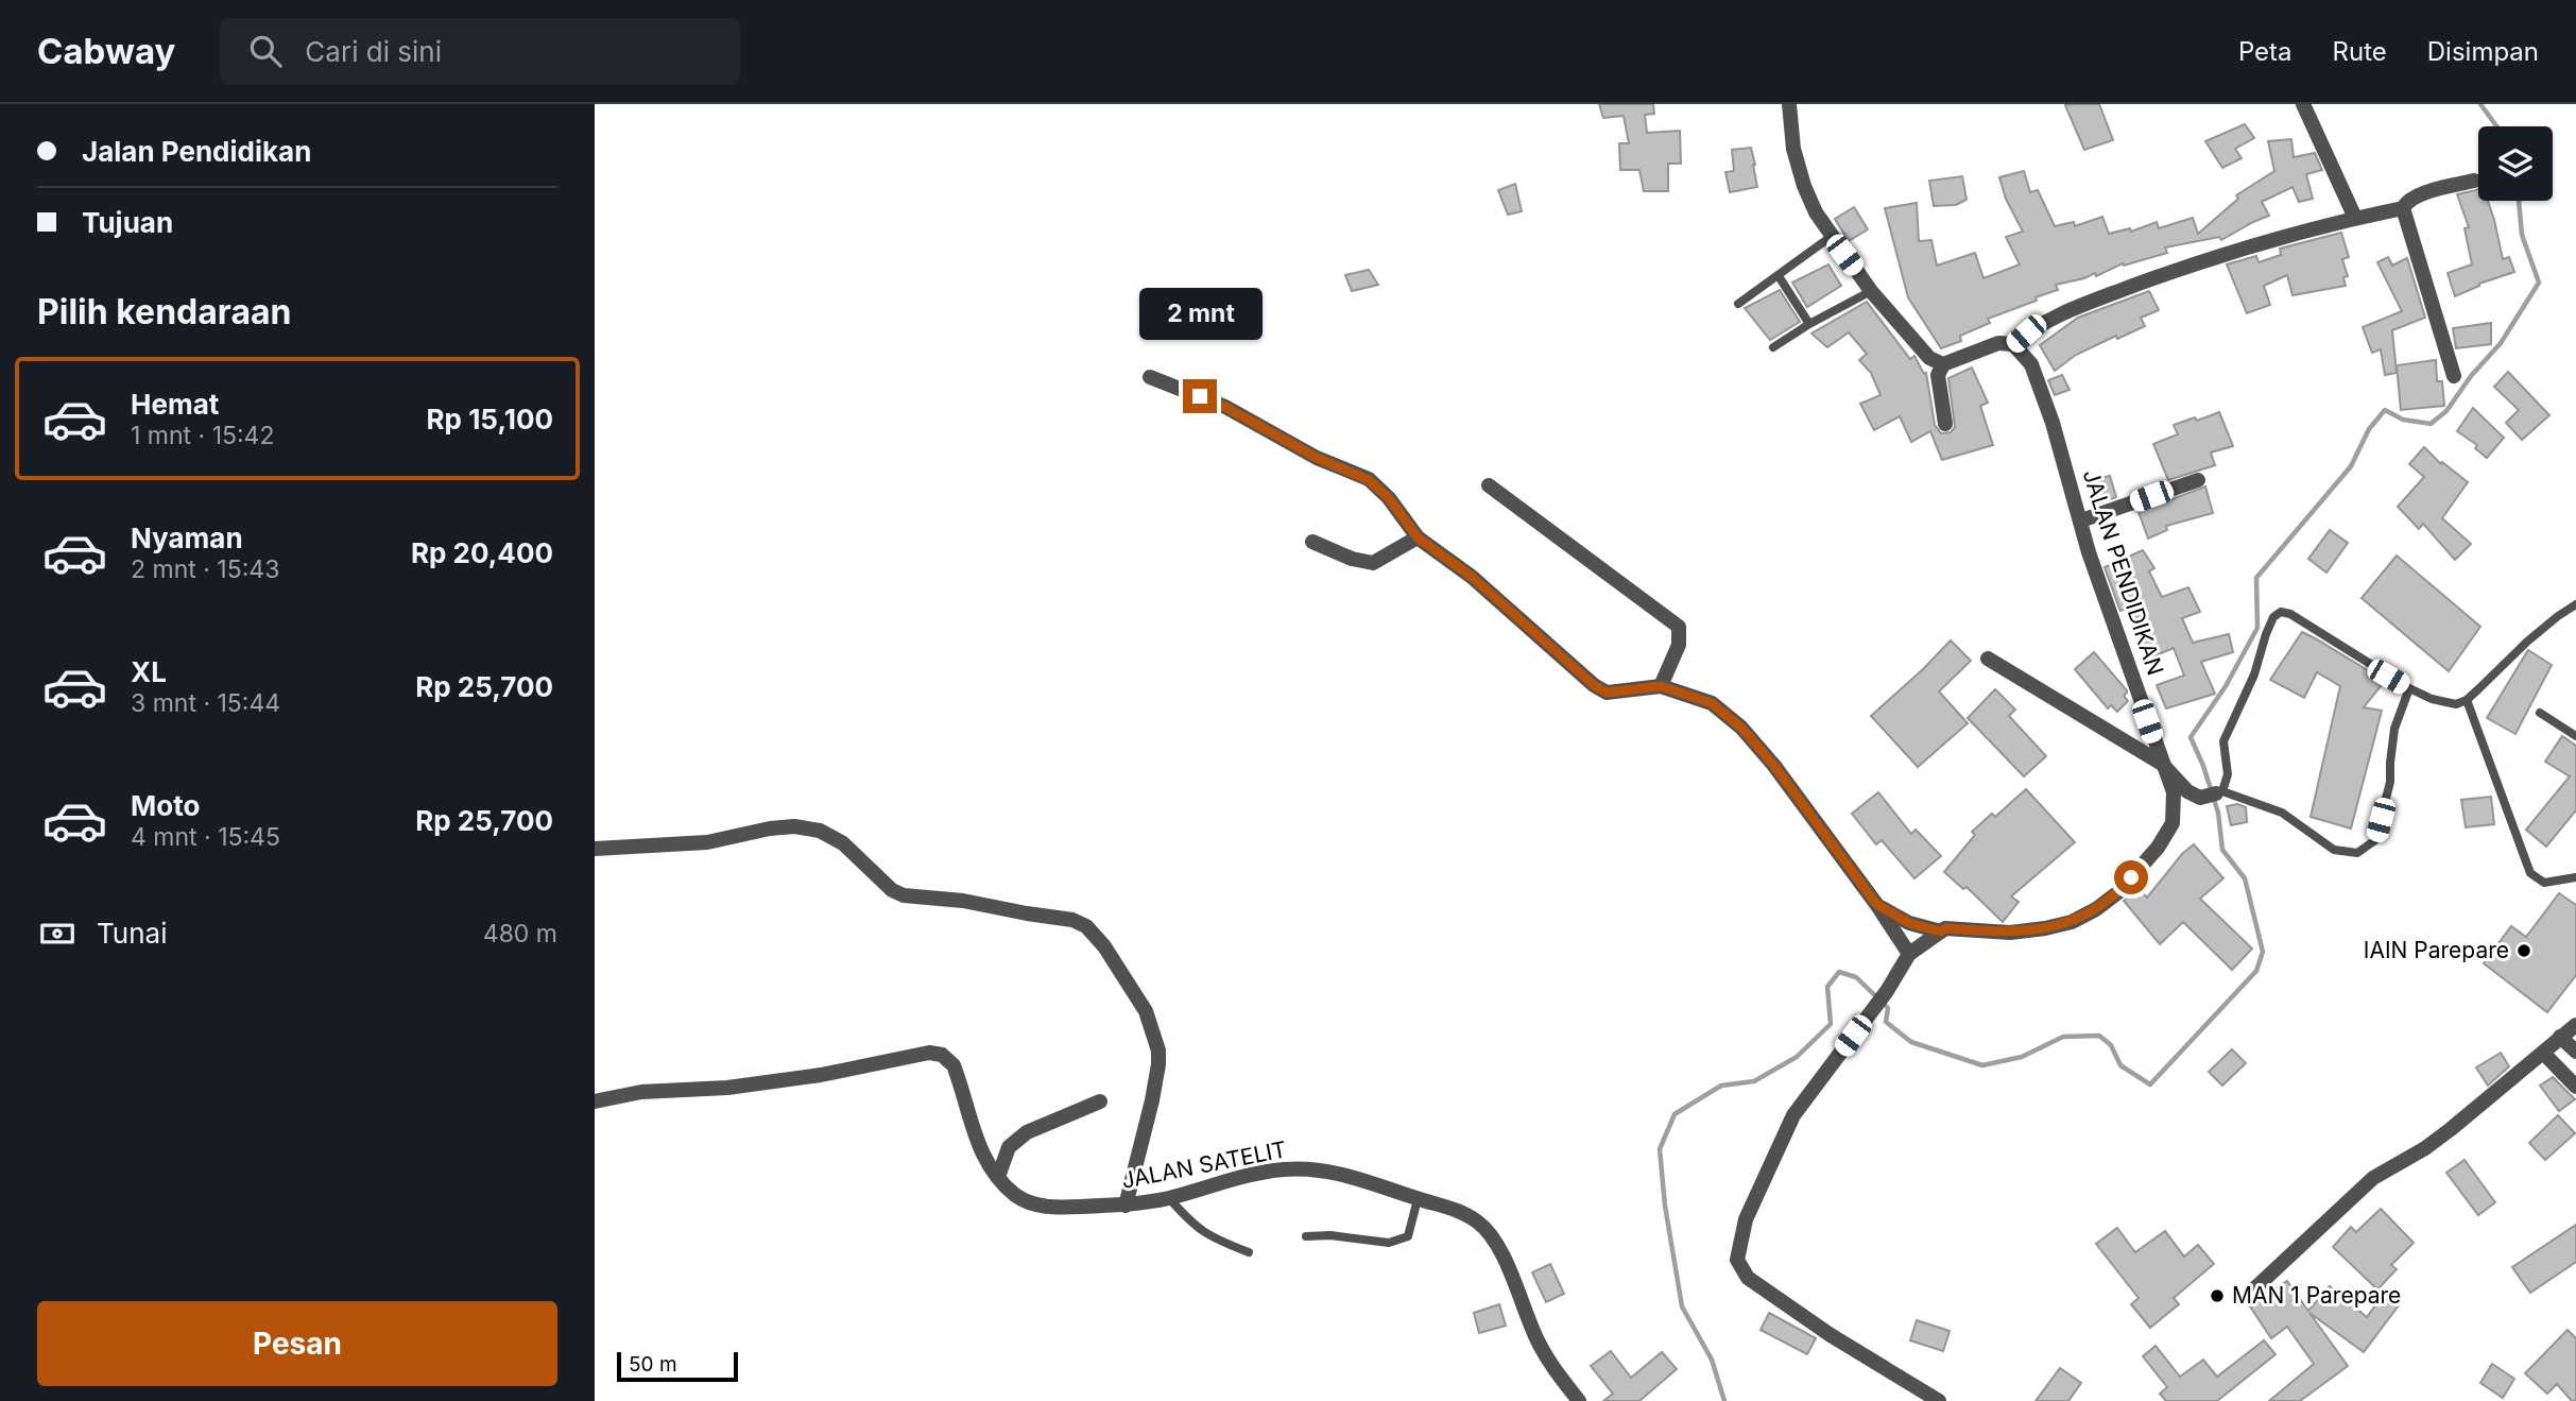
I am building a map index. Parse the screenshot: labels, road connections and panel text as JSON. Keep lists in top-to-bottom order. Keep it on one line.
{"streets":{"street":["JALAN PENDIDIKAN","JALAN SATELIT"]},"places":["IAIN Parepare","MAN 1 Parepare"],"scale_bar":"50 m","page":{"header":"Cabway","search":"Cari di sini","nav":["Peta","Rute","Disimpan"],"banner":["Jalan Pendidikan","Tujuan"],"heading":"Pilih kendaraan","bubble":"2 mnt","list":[{"name":"Hemat","note":"1 mnt · 15:42","value":"Rp 15,100"},{"name":"Nyaman","note":"2 mnt · 15:43","value":"Rp 20,400"},{"name":"XL","note":"3 mnt · 15:44","value":"Rp 25,700"},{"name":"Moto","note":"4 mnt · 15:45","value":"Rp 25,700"}],"pay":["Tunai","480 m"],"buttons":"Pesan","scale":"50 m"}}
